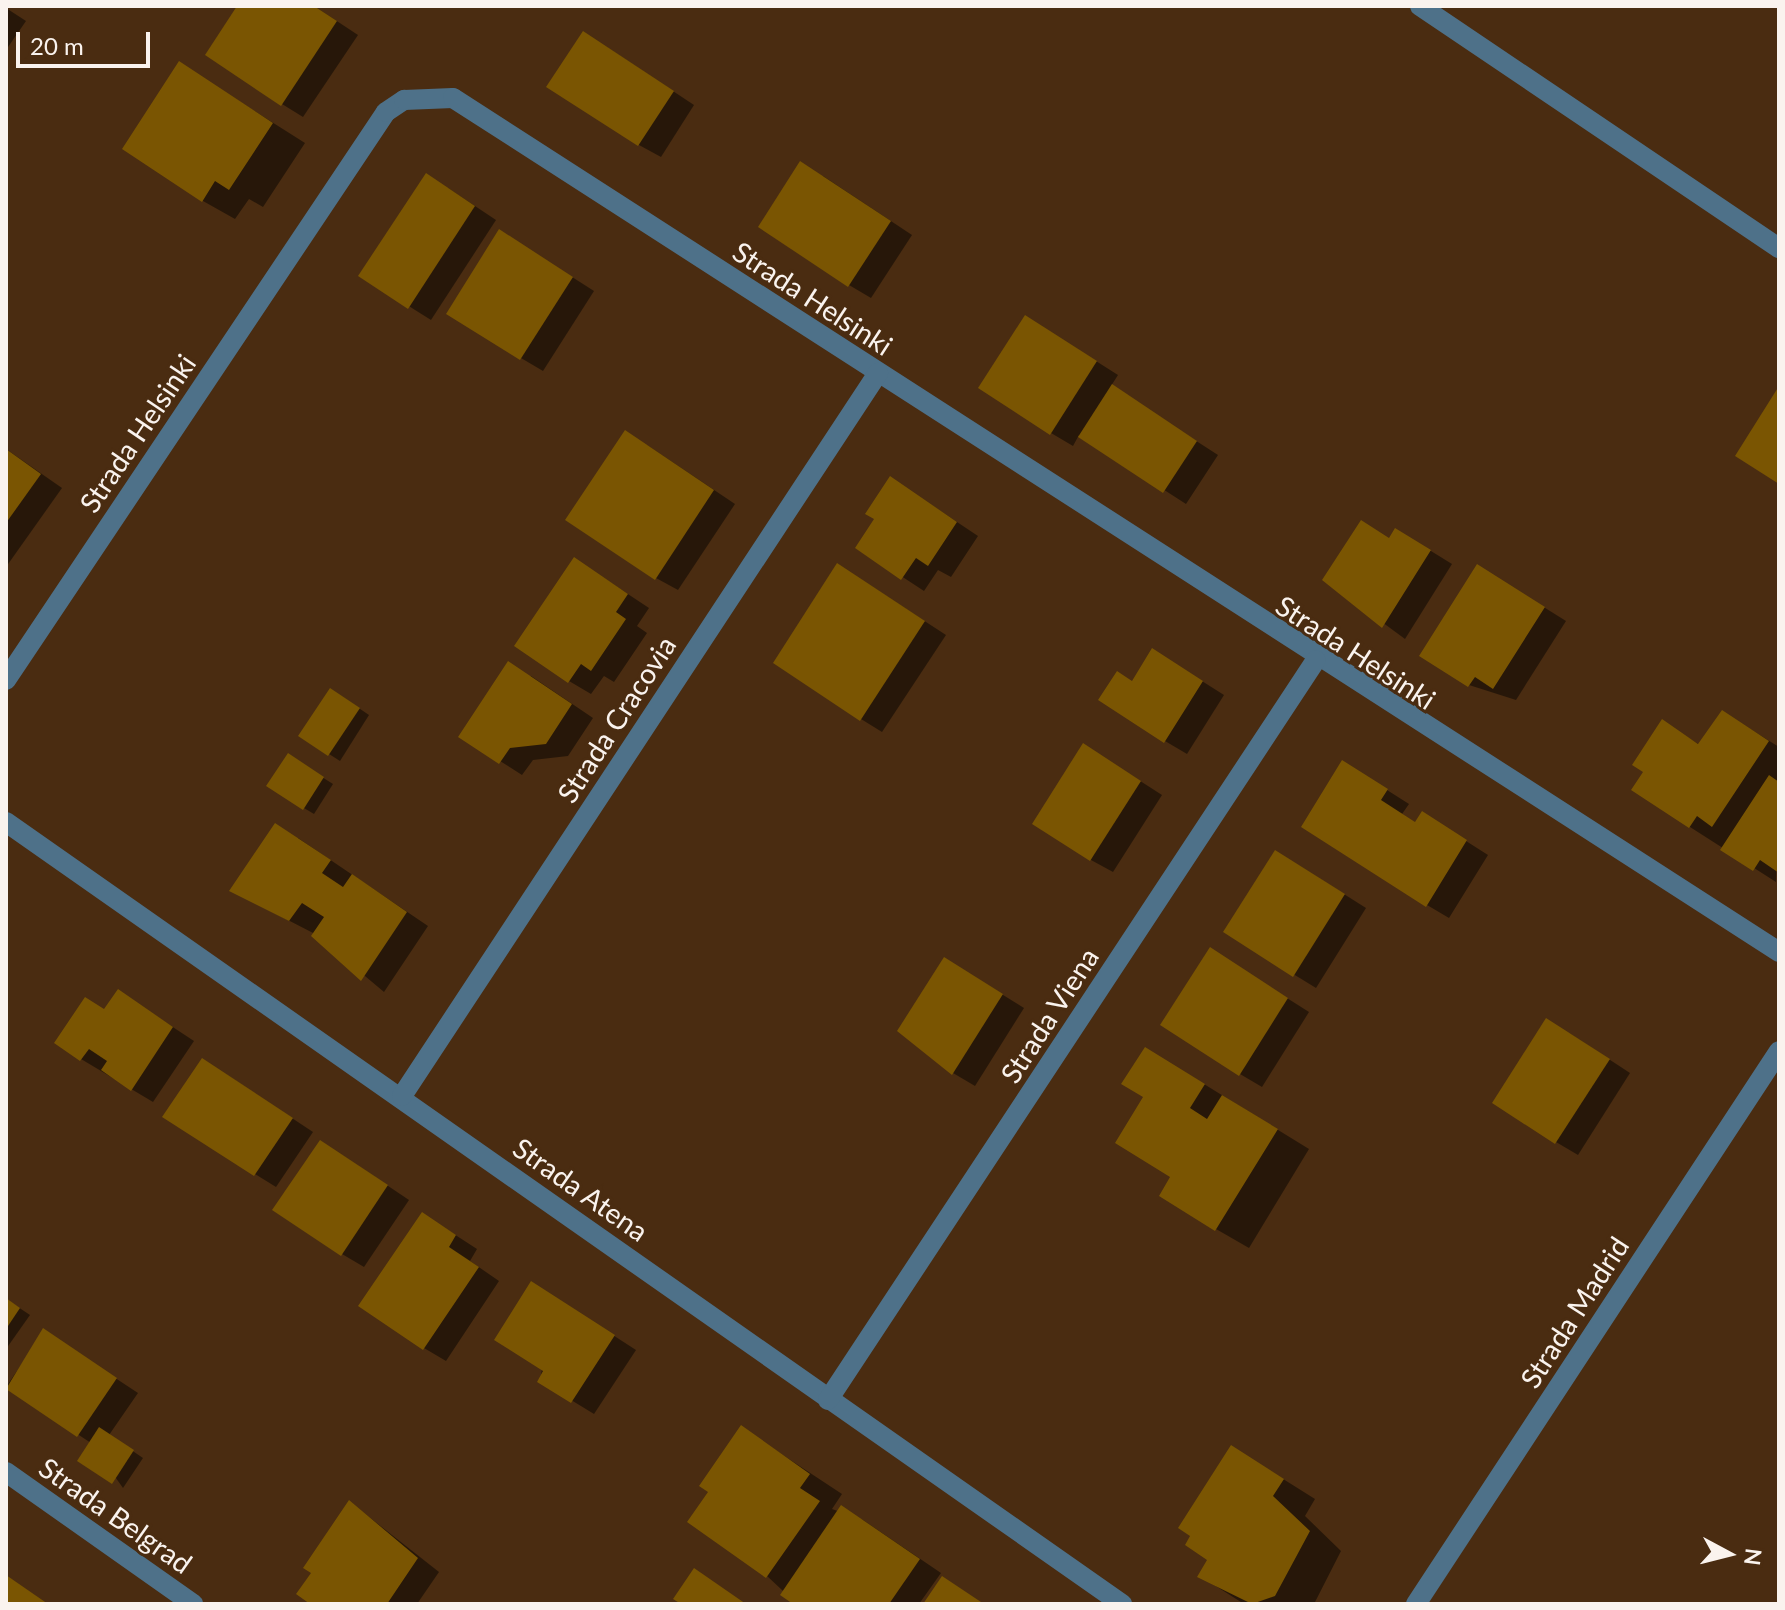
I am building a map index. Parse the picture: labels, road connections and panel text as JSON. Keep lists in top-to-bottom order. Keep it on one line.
{"streets":{"street":["Strada Helsinki","Strada Cracovia","Strada Viena","Strada Atena","Strada Madrid","Strada Belgrad"]},"crossings":[["Strada Helsinki","Strada Cracovia"],["Strada Helsinki","Strada Viena"],["Strada Cracovia","Strada Atena"],["Strada Viena","Strada Atena"]],"scale_bar":"20 m","north":"right"}
